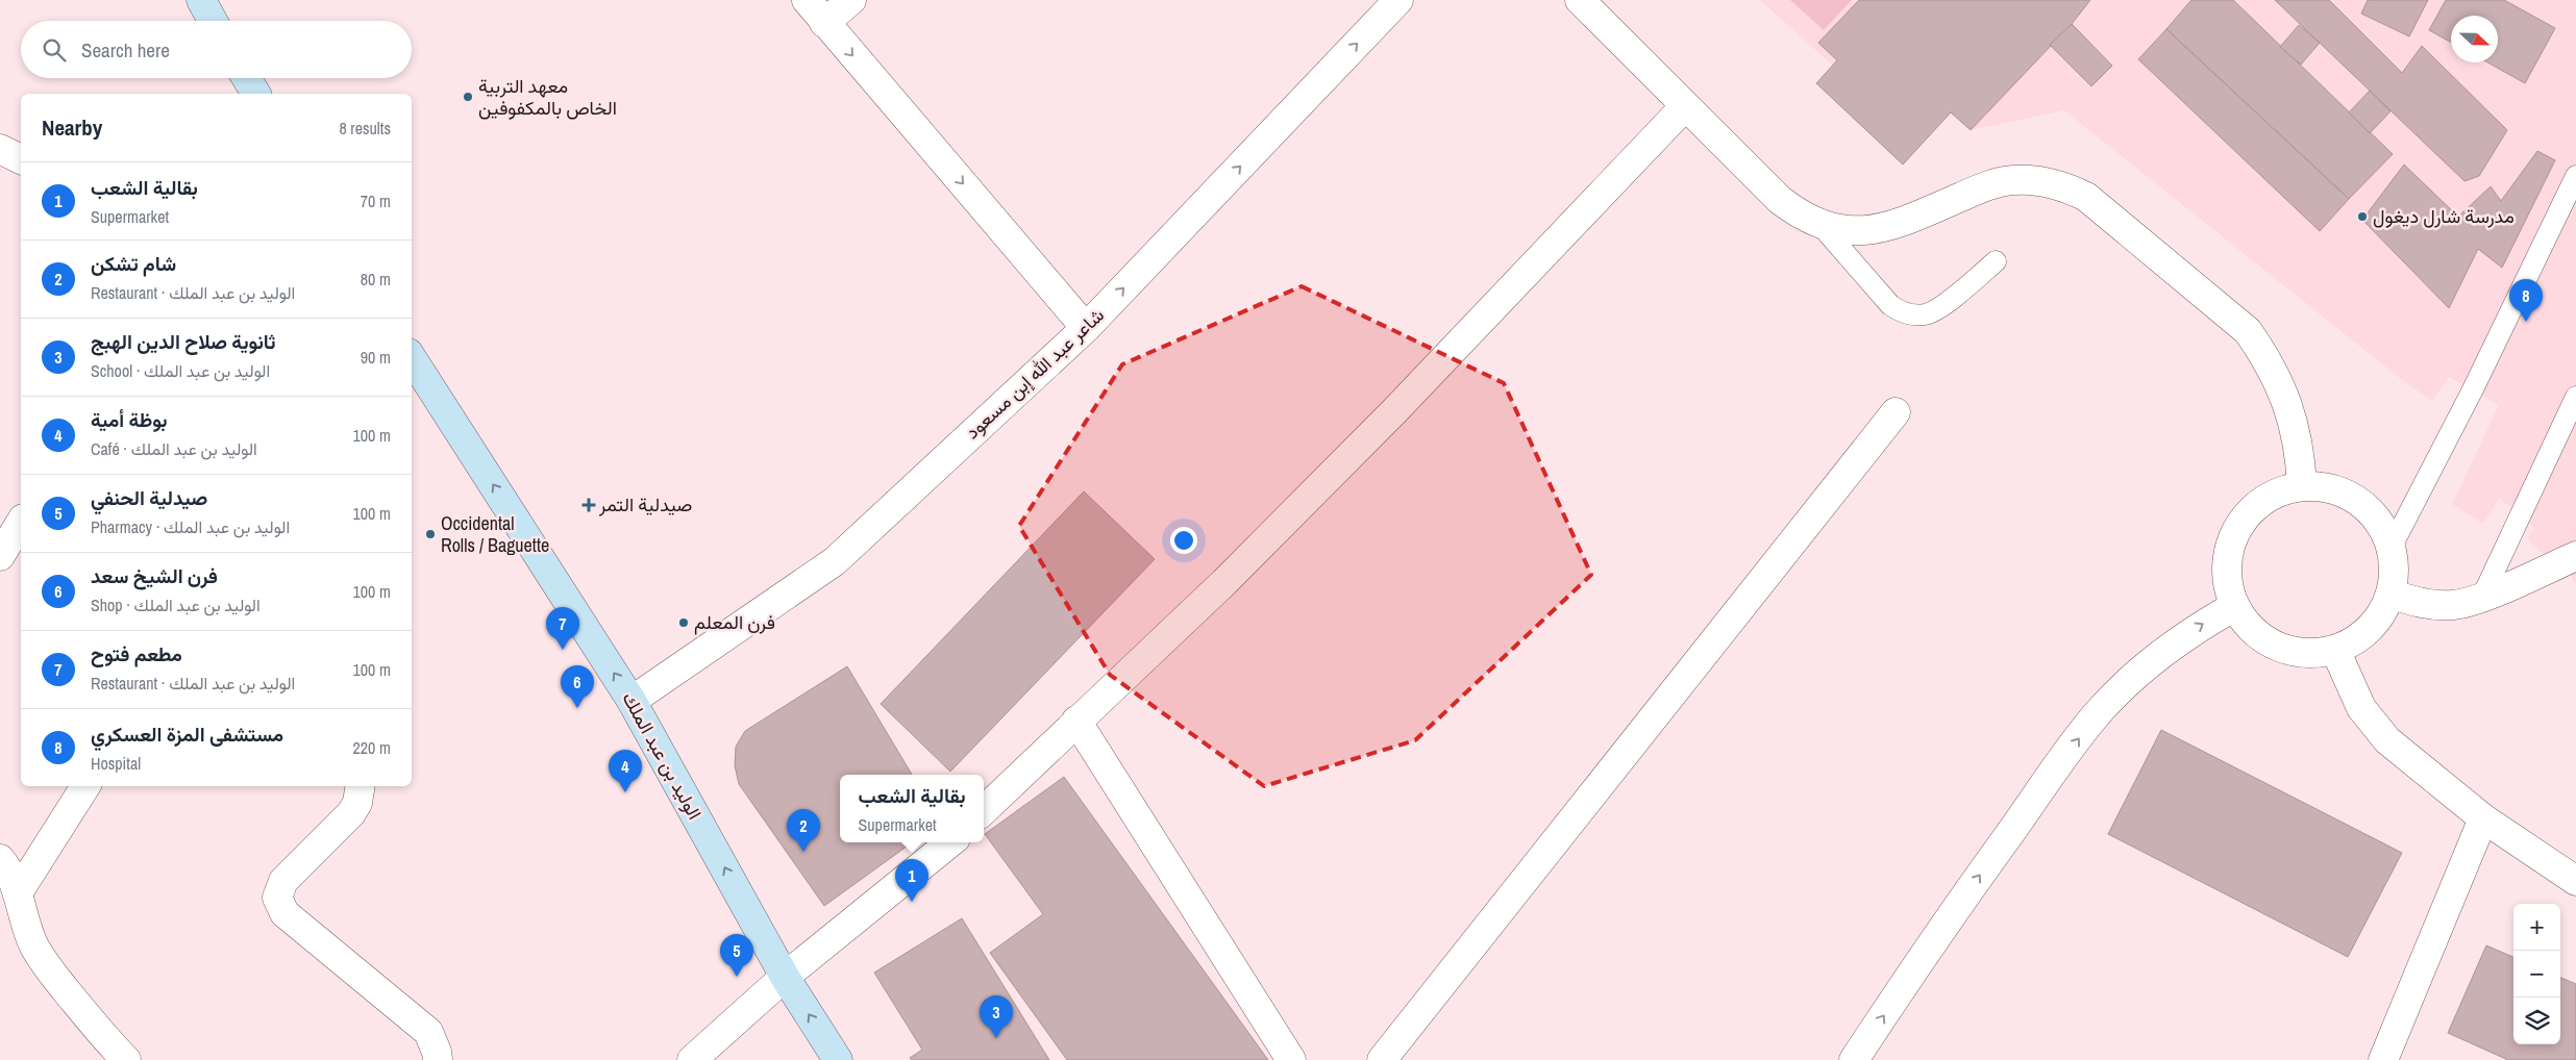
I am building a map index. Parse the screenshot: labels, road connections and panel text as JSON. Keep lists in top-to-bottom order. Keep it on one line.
{"streets":{"main road":["الوليد بن عبد الملك"],"street":["شاعر عبد الله إبن مسعود"]},"crossings":[["شاعر عبد الله إبن مسعود","الوليد بن عبد الملك"]],"one_way":["شاعر عبد الله إبن مسعود","الوليد بن عبد الملك"],"places":{"other":["معهد التربية الخاص بالمكفوفين","مدرسة شارل ديغول","Occidental Rolls / Baguette","فرن المعلم"],"health":["صيدلية التمر"]},"north":"right","page":{"search":"Search here","heading":["Nearby","8 results"],"list":[{"mark":"1","name":"بقالية الشعب","note":"Supermarket","value":"70 m"},{"mark":"2","name":"شام تشكن","note":"Restaurant · الوليد بن عبد الملك","value":"80 m"},{"mark":"3","name":"ثانوية صلاح الدين الهبج","note":"School · الوليد بن عبد الملك","value":"90 m"},{"mark":"4","name":"بوظة أمية","note":"Café · الوليد بن عبد الملك","value":"100 m"},{"mark":"5","name":"صيدلية الحنفي","note":"Pharmacy · الوليد بن عبد الملك","value":"100 m"},{"mark":"6","name":"فرن الشيخ سعد","note":"Shop · الوليد بن عبد الملك","value":"100 m"},{"mark":"7","name":"مطعم فتوح","note":"Restaurant · الوليد بن عبد الملك","value":"100 m"},{"mark":"8","name":"مستشفى المزة العسكري","note":"Hospital","value":"220 m"}],"pins":["8","7","6","4","2","1","5","3"],"popup":["بقالية الشعب","Supermarket"],"map_buttons":["+","−"]}}
